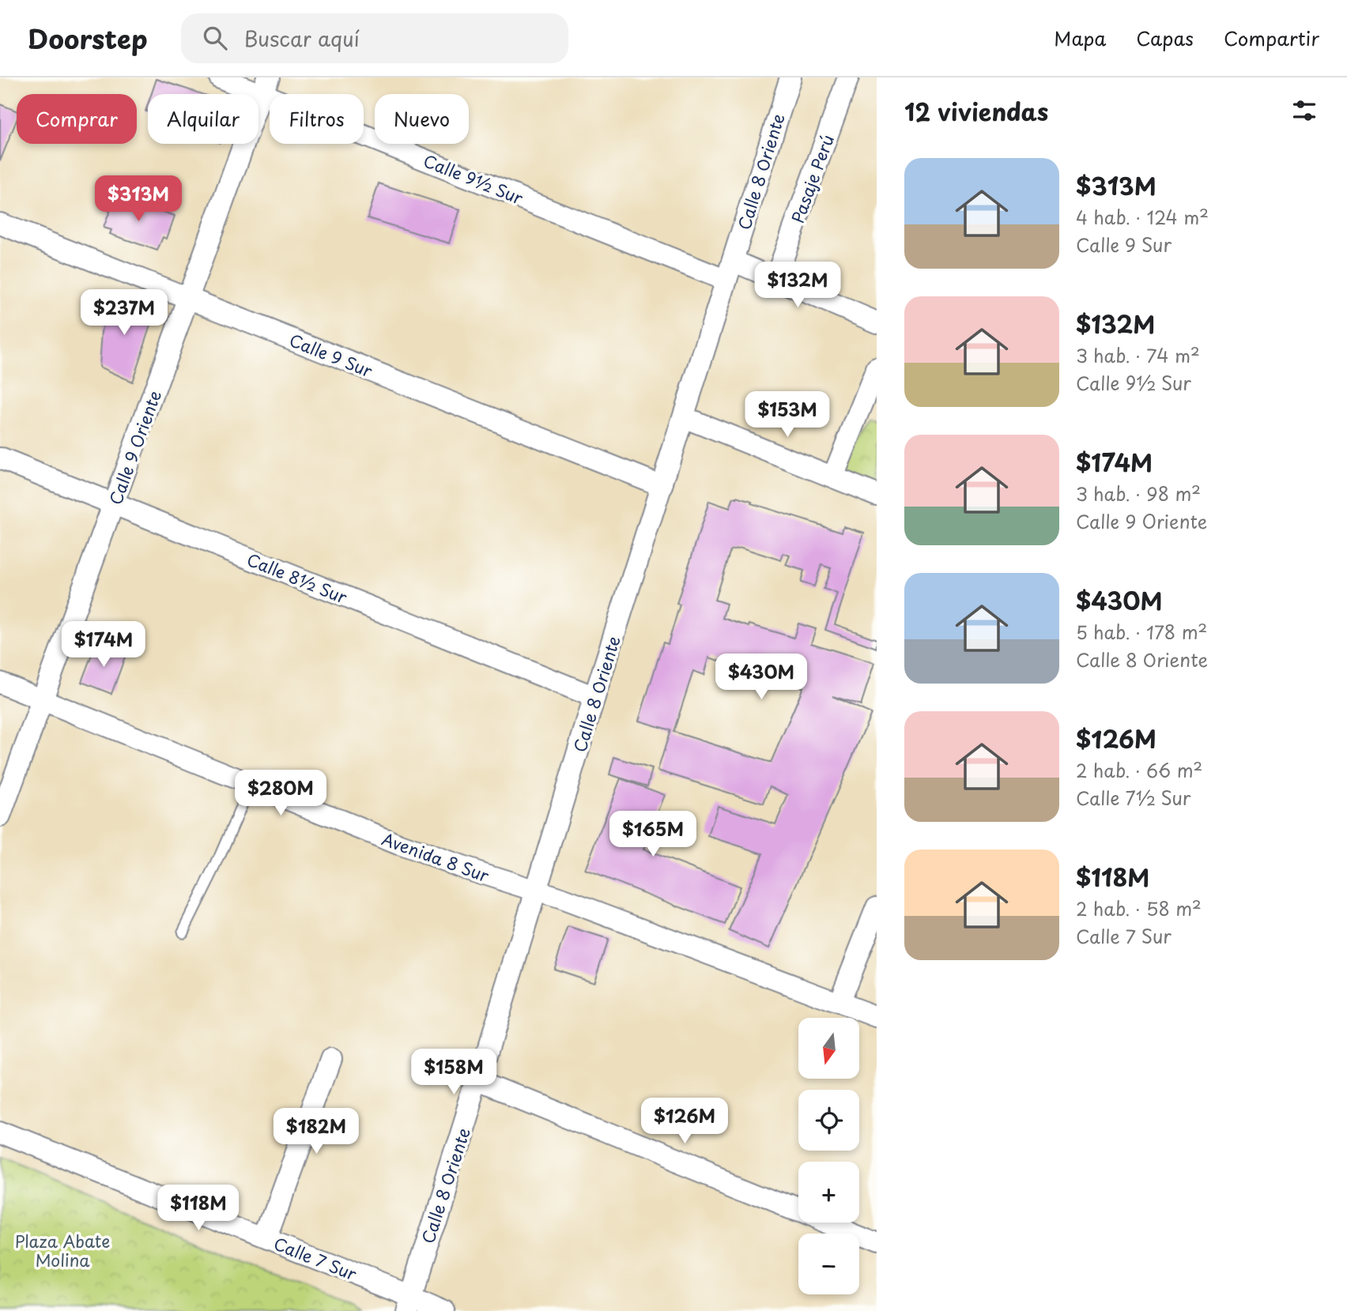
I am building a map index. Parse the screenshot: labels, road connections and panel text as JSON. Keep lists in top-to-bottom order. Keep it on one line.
{"streets":{"street":["Calle 8 Oriente","Calle 9½ Sur","Pasaje Perú","Calle 9 Sur","Calle 9 Oriente","Calle 8½ Sur","Avenida 8 Sur","Calle 7 Sur"]},"crossings":[["Calle 8 Oriente","Calle 9½ Sur"],["Calle 8 Oriente","Calle 9 Sur"],["Calle 8 Oriente","Calle 8½ Sur"],["Calle 8 Oriente","Avenida 8 Sur"],["Calle 8 Oriente","Calle 7 Sur"],["Calle 9½ Sur","Pasaje Perú"],["Calle 9½ Sur","Calle 9 Oriente"],["Calle 9 Sur","Calle 9 Oriente"],["Calle 9 Oriente","Calle 8½ Sur"],["Calle 9 Oriente","Avenida 8 Sur"]],"parks":["Plaza Abate Molina"],"north":"bottom","page":{"header":"Doorstep","search":"Buscar aquí","nav":["Mapa","Capas","Compartir"],"heading":"12 viviendas","chip":["Comprar","Alquilar","Filtros","Nuevo"],"list":[{"name":"$313M","note":"4 hab. · 124 m² · Calle 9 Sur"},{"name":"$132M","note":"3 hab. · 74 m² · Calle 9½ Sur"},{"name":"$174M","note":"3 hab. · 98 m² · Calle 9 Oriente"},{"name":"$430M","note":"5 hab. · 178 m² · Calle 8 Oriente"},{"name":"$126M","note":"2 hab. · 66 m² · Calle 7½ Sur"},{"name":"$118M","note":"2 hab. · 58 m² · Calle 7 Sur"}],"price":["$313M","$132M","$237M","$153M","$174M","$430M","$280M","$165M","$158M","$126M","$182M","$118M"],"map_buttons":["+","−"]}}
